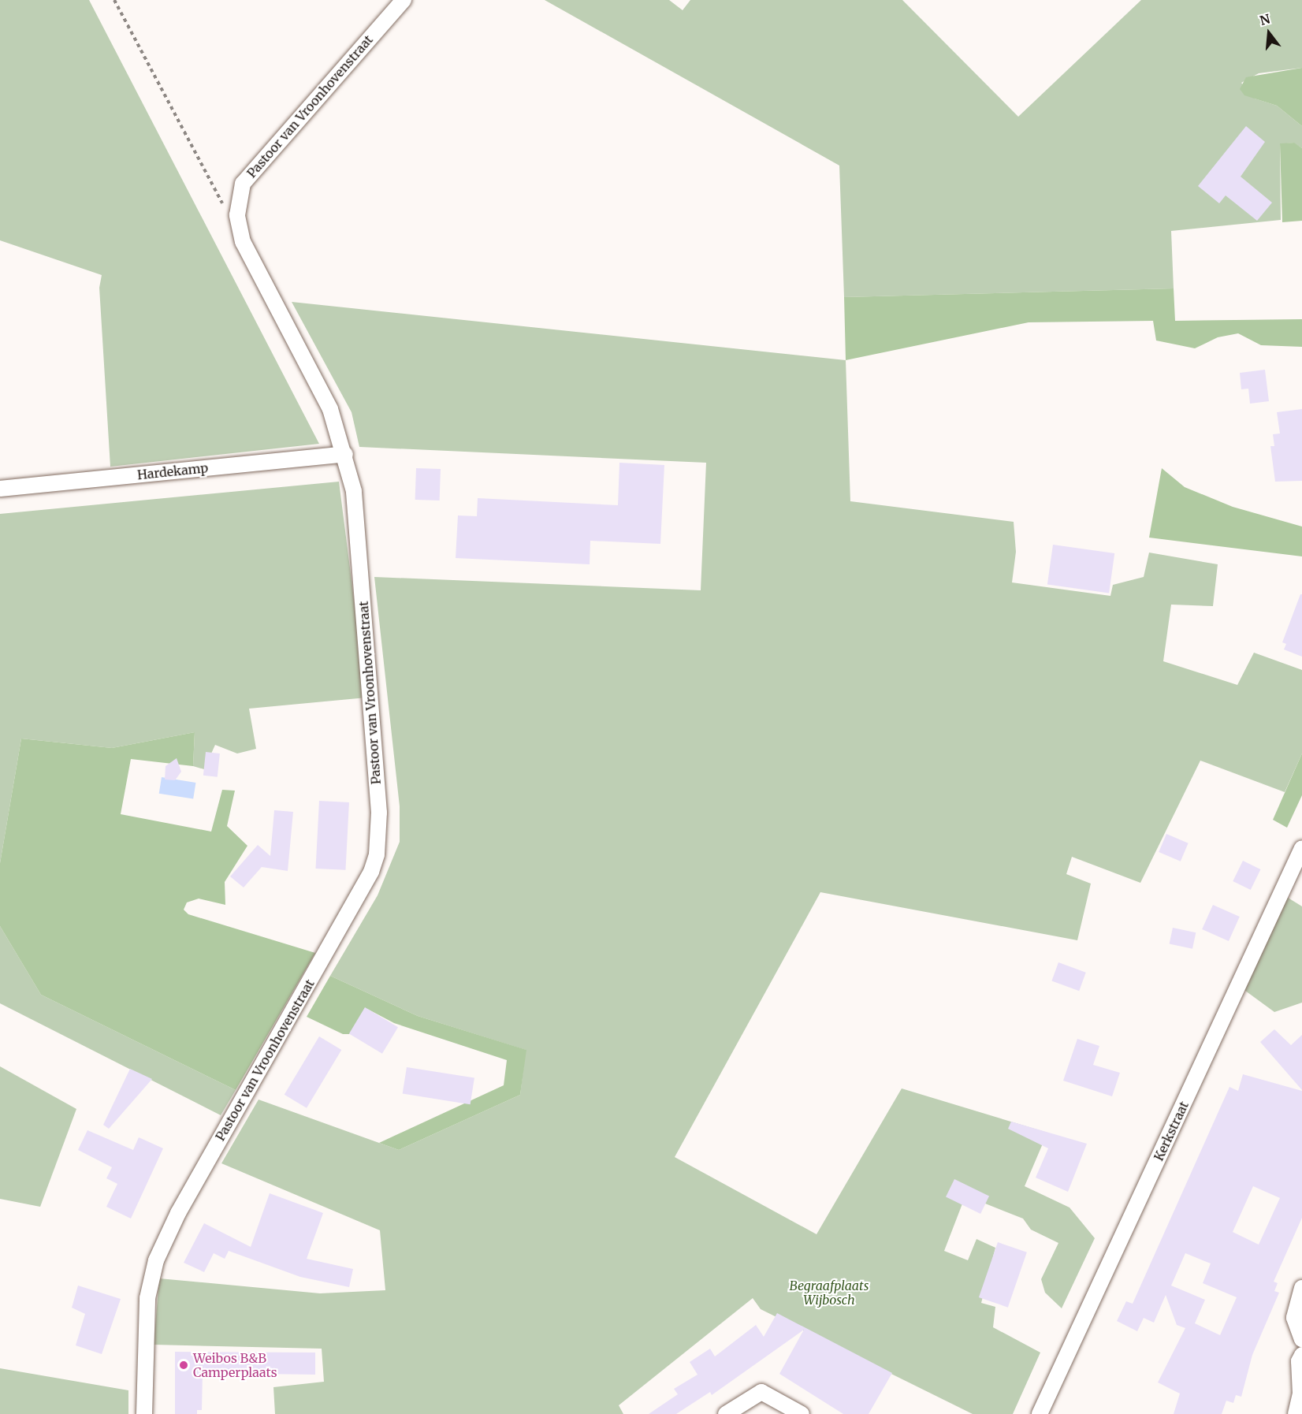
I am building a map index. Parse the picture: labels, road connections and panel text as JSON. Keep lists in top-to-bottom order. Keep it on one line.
{"streets":{"street":["Pastoor van Vroonhovenstraat","Hardekamp","Kerkstraat"]},"crossings":[["Pastoor van Vroonhovenstraat","Hardekamp"]],"parks":["Begraafplaats Wijbosch"],"places":["Weibos B&B Camperplaats"],"north":"top"}
